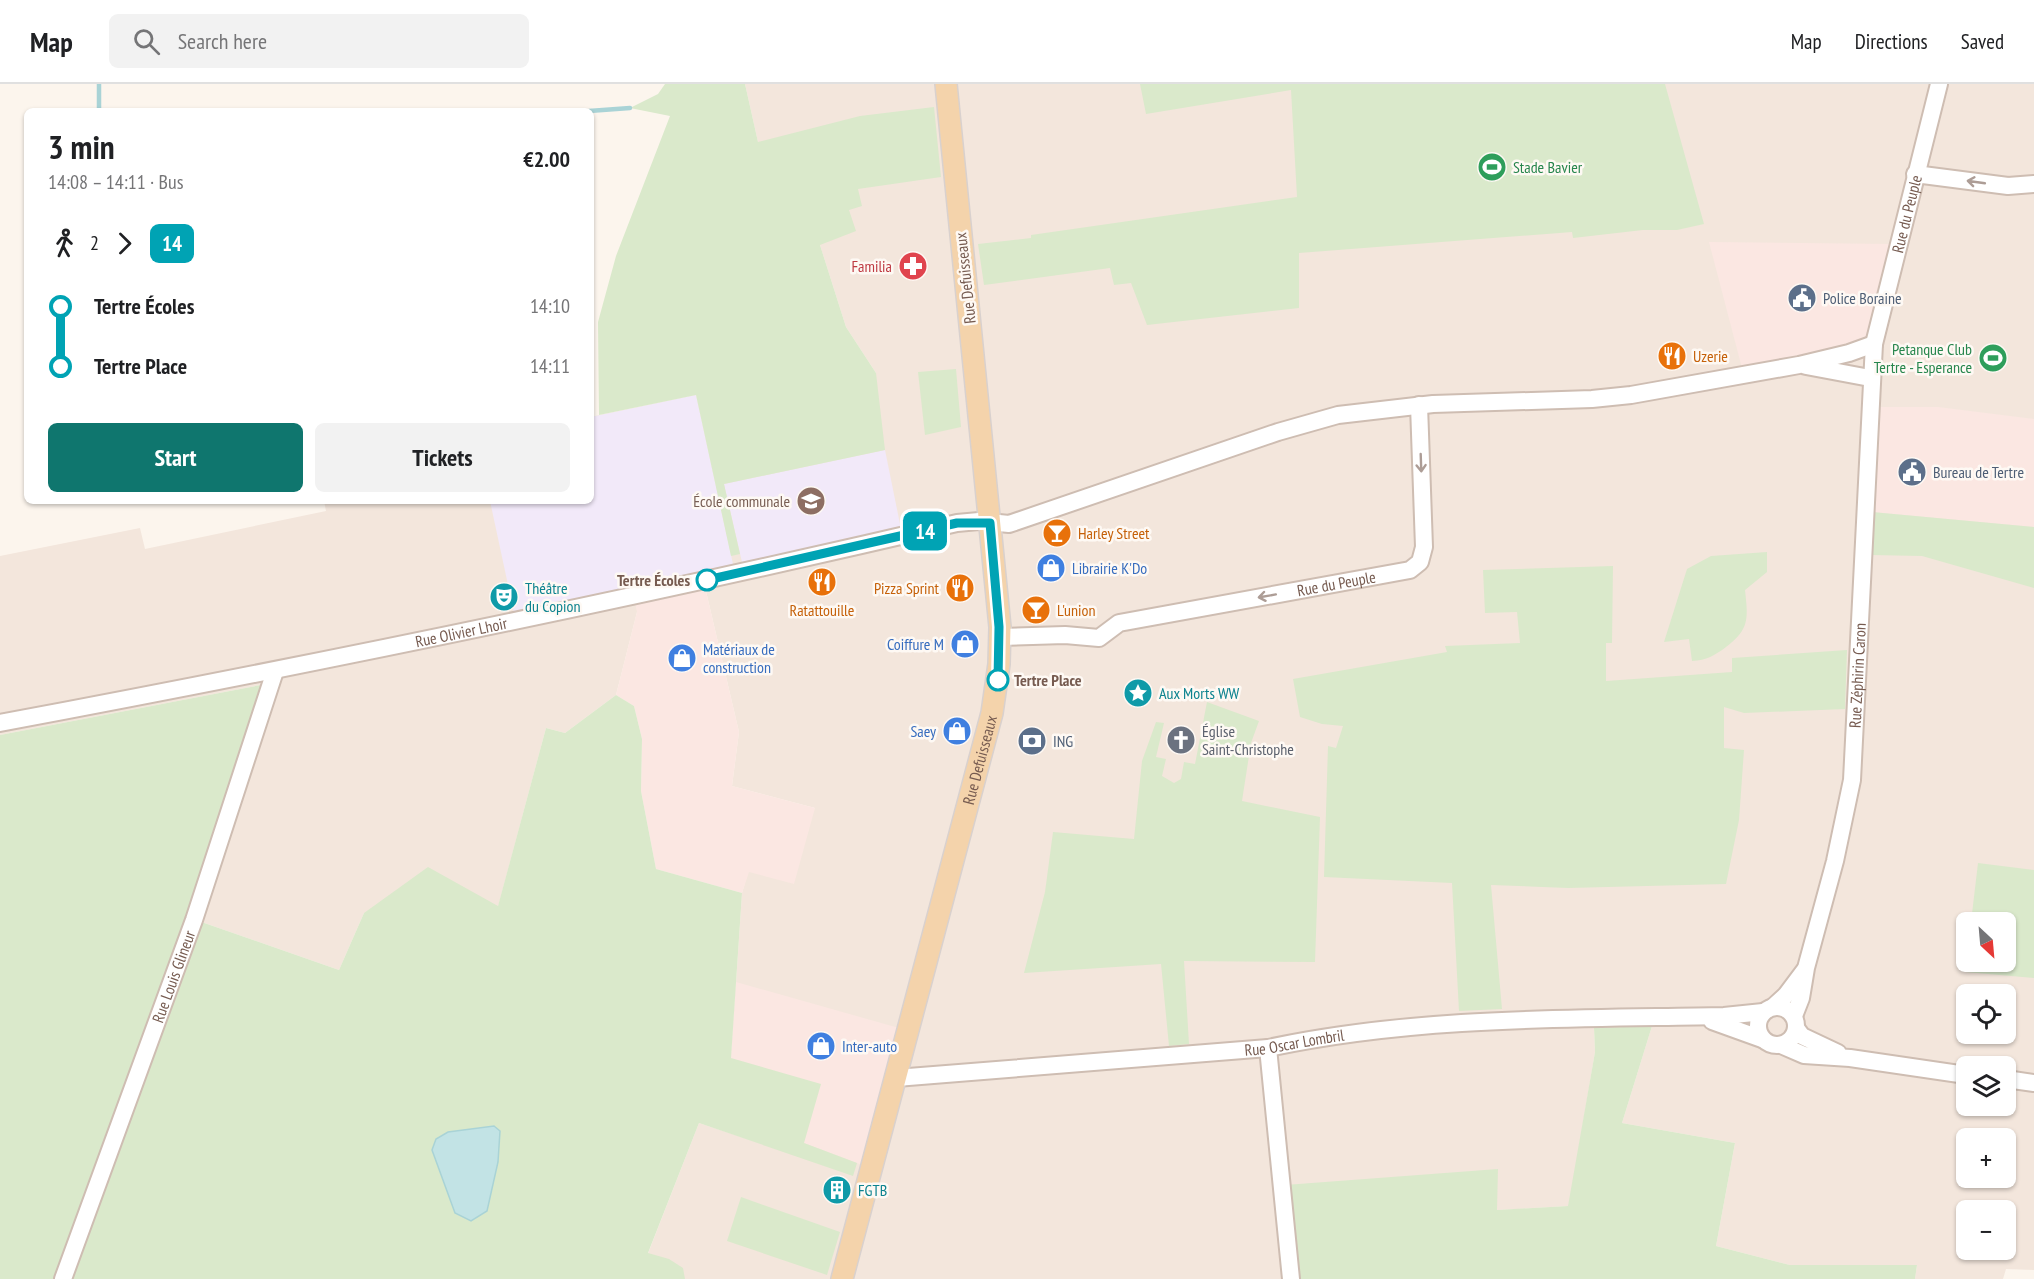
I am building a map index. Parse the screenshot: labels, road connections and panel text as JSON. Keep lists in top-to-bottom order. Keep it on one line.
{"streets":{"main road":["Rue Defuisseaux"],"street":["Rue du Peuple","Rue Olivier Lhoir","Rue Zéphirin Caron","Rue Louis Glineur","Rue Oscar Lombril"]},"crossings":[["Rue du Peuple","Rue Defuisseaux"],["Rue du Peuple","Rue Zéphirin Caron"],["Rue Defuisseaux","Rue Olivier Lhoir"],["Rue Defuisseaux","Rue Oscar Lombril"],["Rue Olivier Lhoir","Rue Louis Glineur"],["Rue Zéphirin Caron","Rue Oscar Lombril"]],"places":{"sports":["Stade Bavier","Petanque Club Tertre - Esperance"],"pharmacy":["Familia"],"public building":["Police Boraine","Bureau de Tertre"],"restaurant":["Uzerie","Ratattouille","Pizza Sprint"],"school or university":["École communale"],"bar":["Harley Street","L'union"],"shop":["Librairie K'Do","Coiffure M","Matériaux de construction","Saey","Inter-auto"],"other":["Tertre Écoles","Tertre Place"],"theatre":["Théâtre du Copion"],"place":["Aux Morts WW"],"church":["Église Saint-Christophe"],"bank":["ING"],"building":["FGTB"]},"lines":["bus line 14"],"north":"bottom right","page":{"header":"Map","search":"Search here","nav":["Map","Directions","Saved"],"on_map":"14","heading":["3 min","14:08 – 14:11 · Bus","€2.00"],"legs":["2","14"],"list":[{"name":"Tertre Écoles","value":"14:10"},{"name":"Tertre Place","value":"14:11"}],"buttons":["Start","Tickets"],"map_buttons":["+","−"]}}
